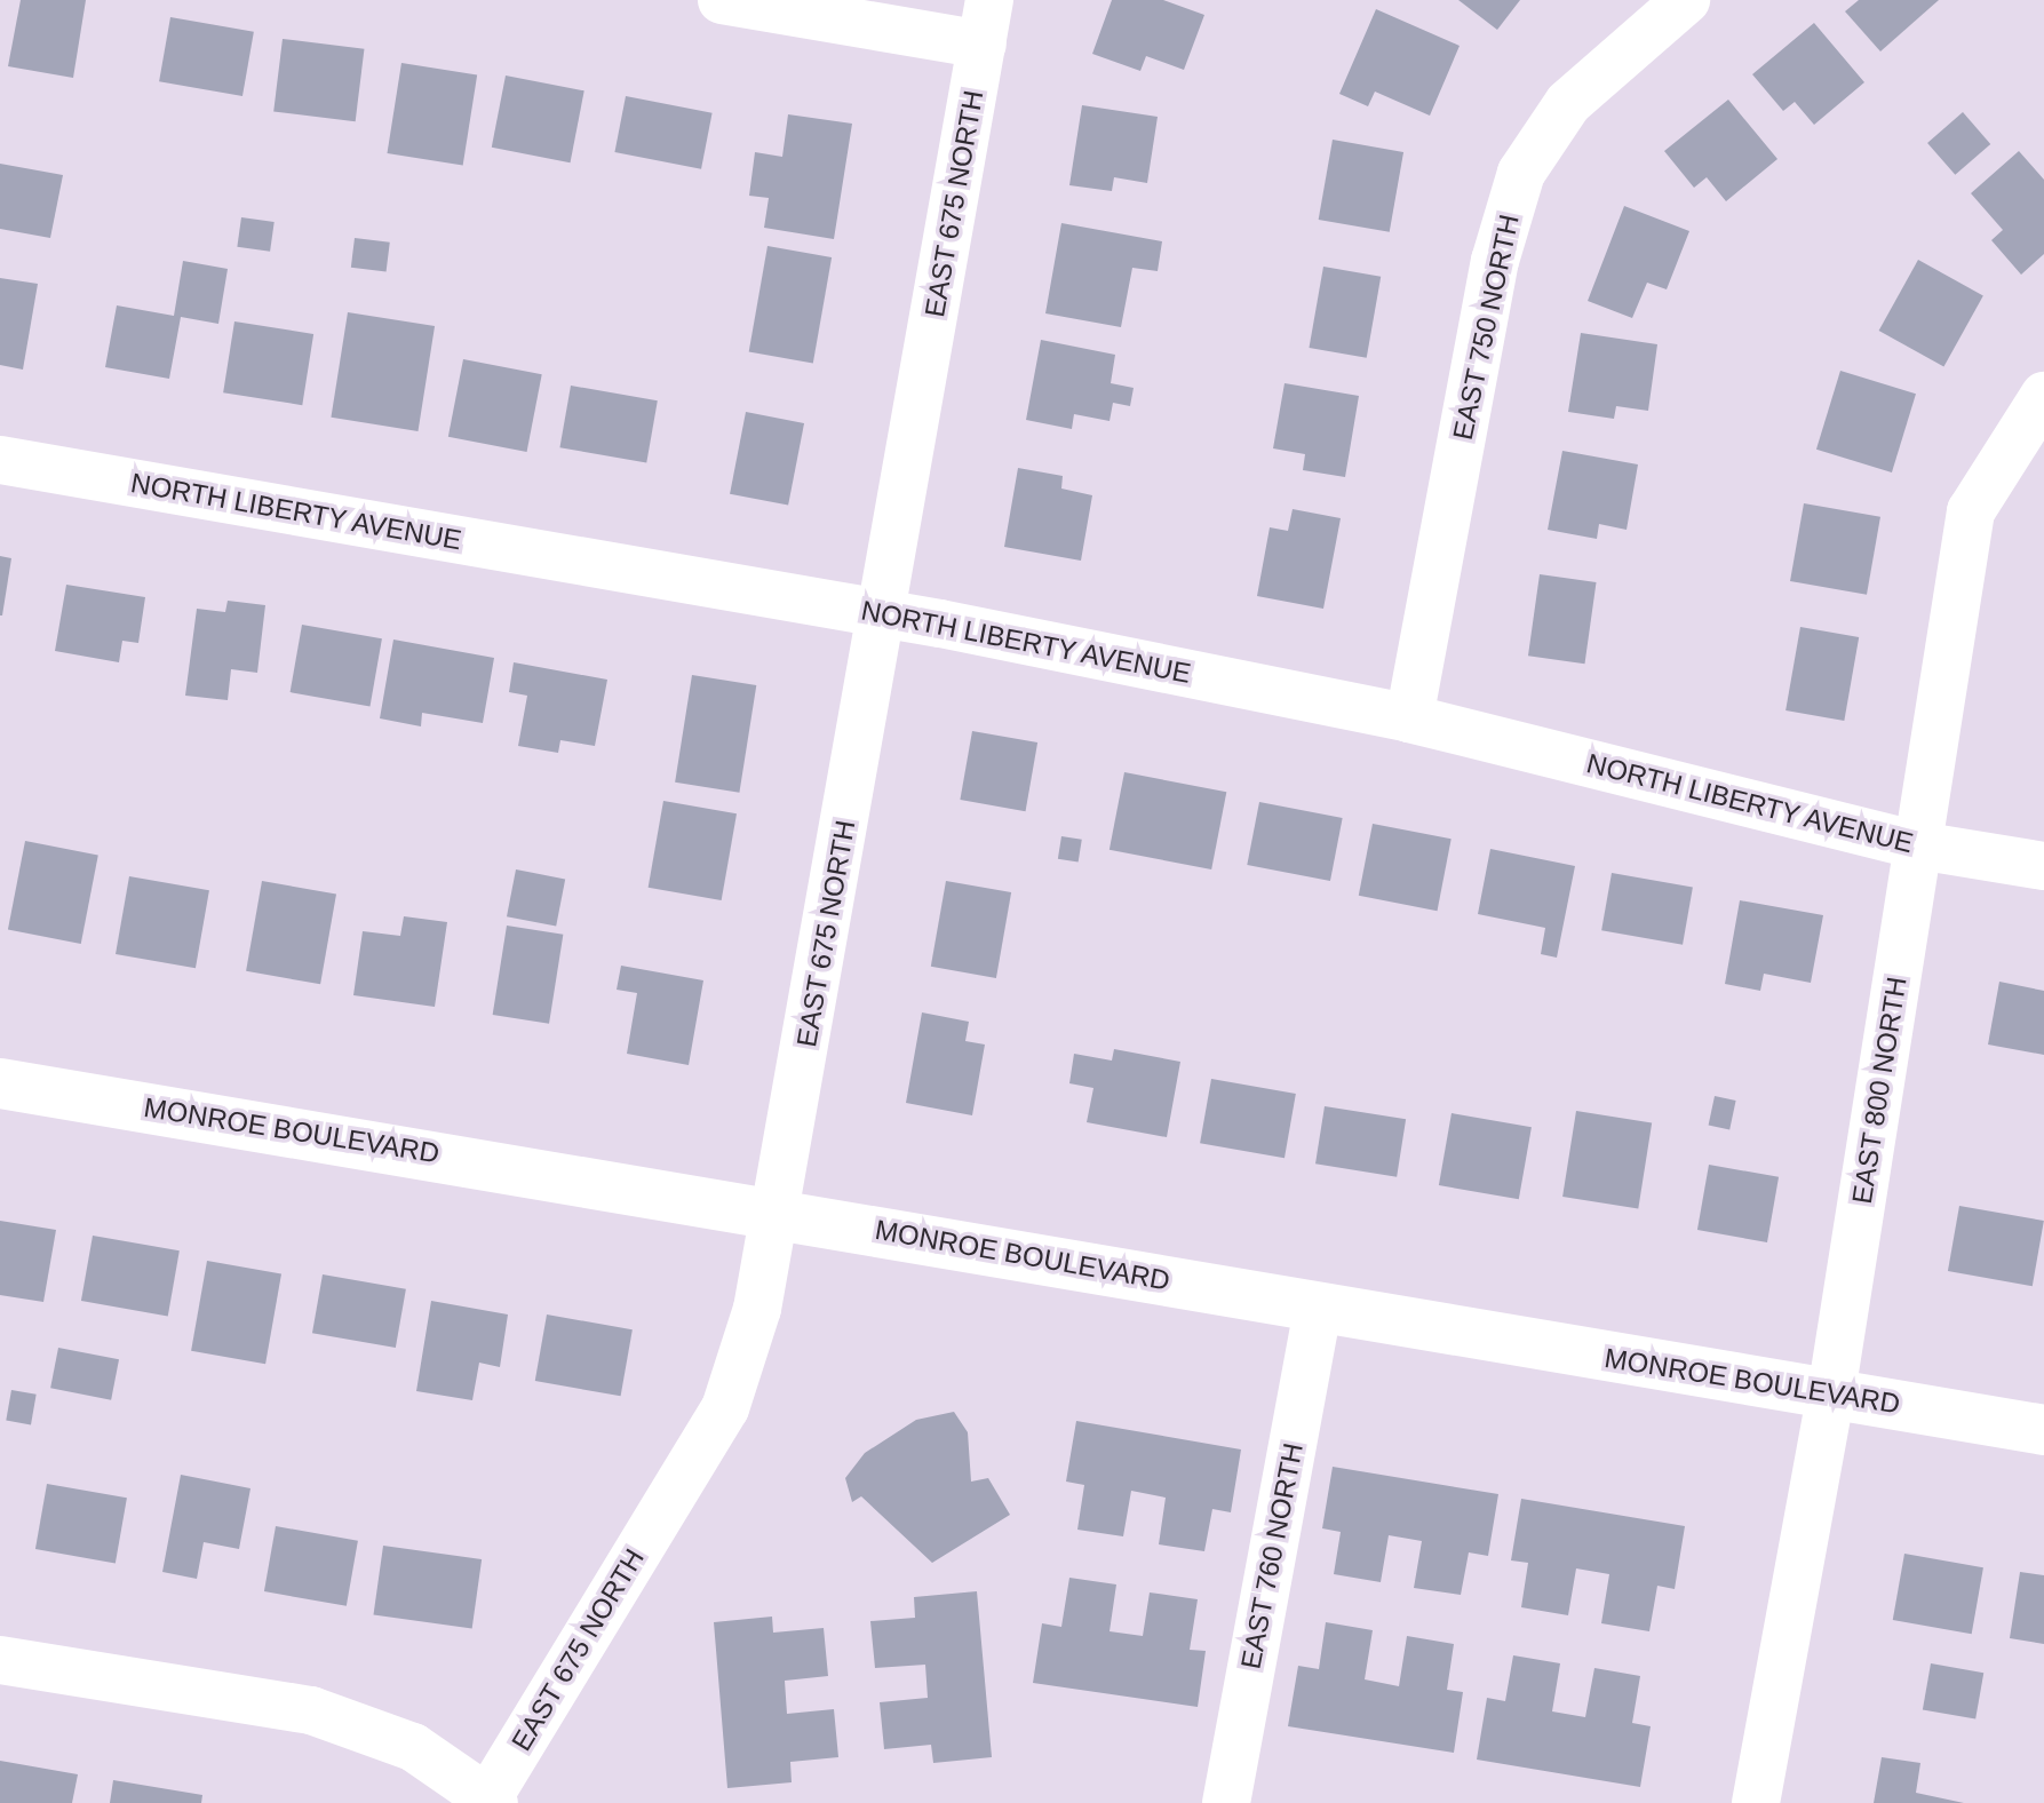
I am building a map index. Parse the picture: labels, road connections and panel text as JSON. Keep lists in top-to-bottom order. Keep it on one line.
{"streets":{"street":["EAST 675 NORTH","EAST 750 NORTH","NORTH LIBERTY AVENUE","EAST 800 NORTH","MONROE BOULEVARD","EAST 760 NORTH"]},"crossings":[["EAST 675 NORTH","NORTH LIBERTY AVENUE"],["EAST 675 NORTH","MONROE BOULEVARD"],["EAST 750 NORTH","NORTH LIBERTY AVENUE"],["NORTH LIBERTY AVENUE","EAST 800 NORTH"],["EAST 800 NORTH","MONROE BOULEVARD"],["MONROE BOULEVARD","EAST 760 NORTH"]]}
